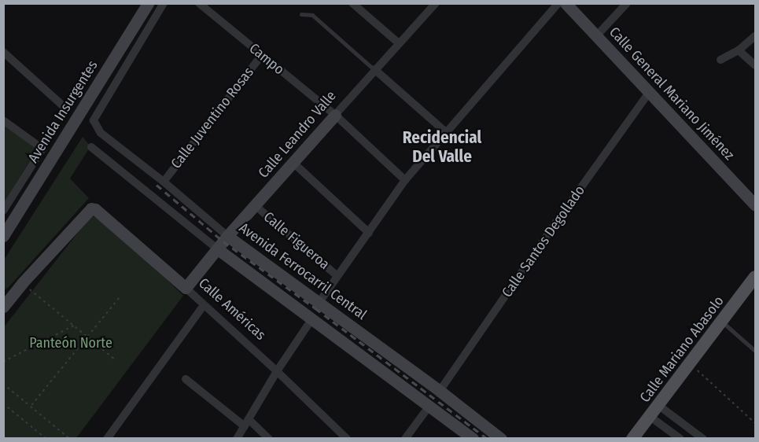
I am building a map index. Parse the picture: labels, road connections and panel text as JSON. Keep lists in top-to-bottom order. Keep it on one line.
{"streets":{"main road":["Calle General Mariano Jiménez","Avenida Insurgentes","Calle Leandro Valle","Avenida Ferrocarril Central","Calle Américas","Calle Mariano Abasolo"],"street":["Campo","Calle Juventino Rosas","Calle Figueroa","Calle Santos Degollado"]},"crossings":[["Campo","Calle Juventino Rosas"],["Campo","Calle Leandro Valle"],["Calle General Mariano Jiménez","Calle Santos Degollado"],["Calle Juventino Rosas","Avenida Ferrocarril Central"],["Calle Leandro Valle","Calle Figueroa"],["Calle Leandro Valle","Avenida Ferrocarril Central"],["Calle Leandro Valle","Calle Américas"],["Calle Santos Degollado","Avenida Ferrocarril Central"]],"districts":["Recidencial Del Valle"],"parks":["Panteón Norte"]}
